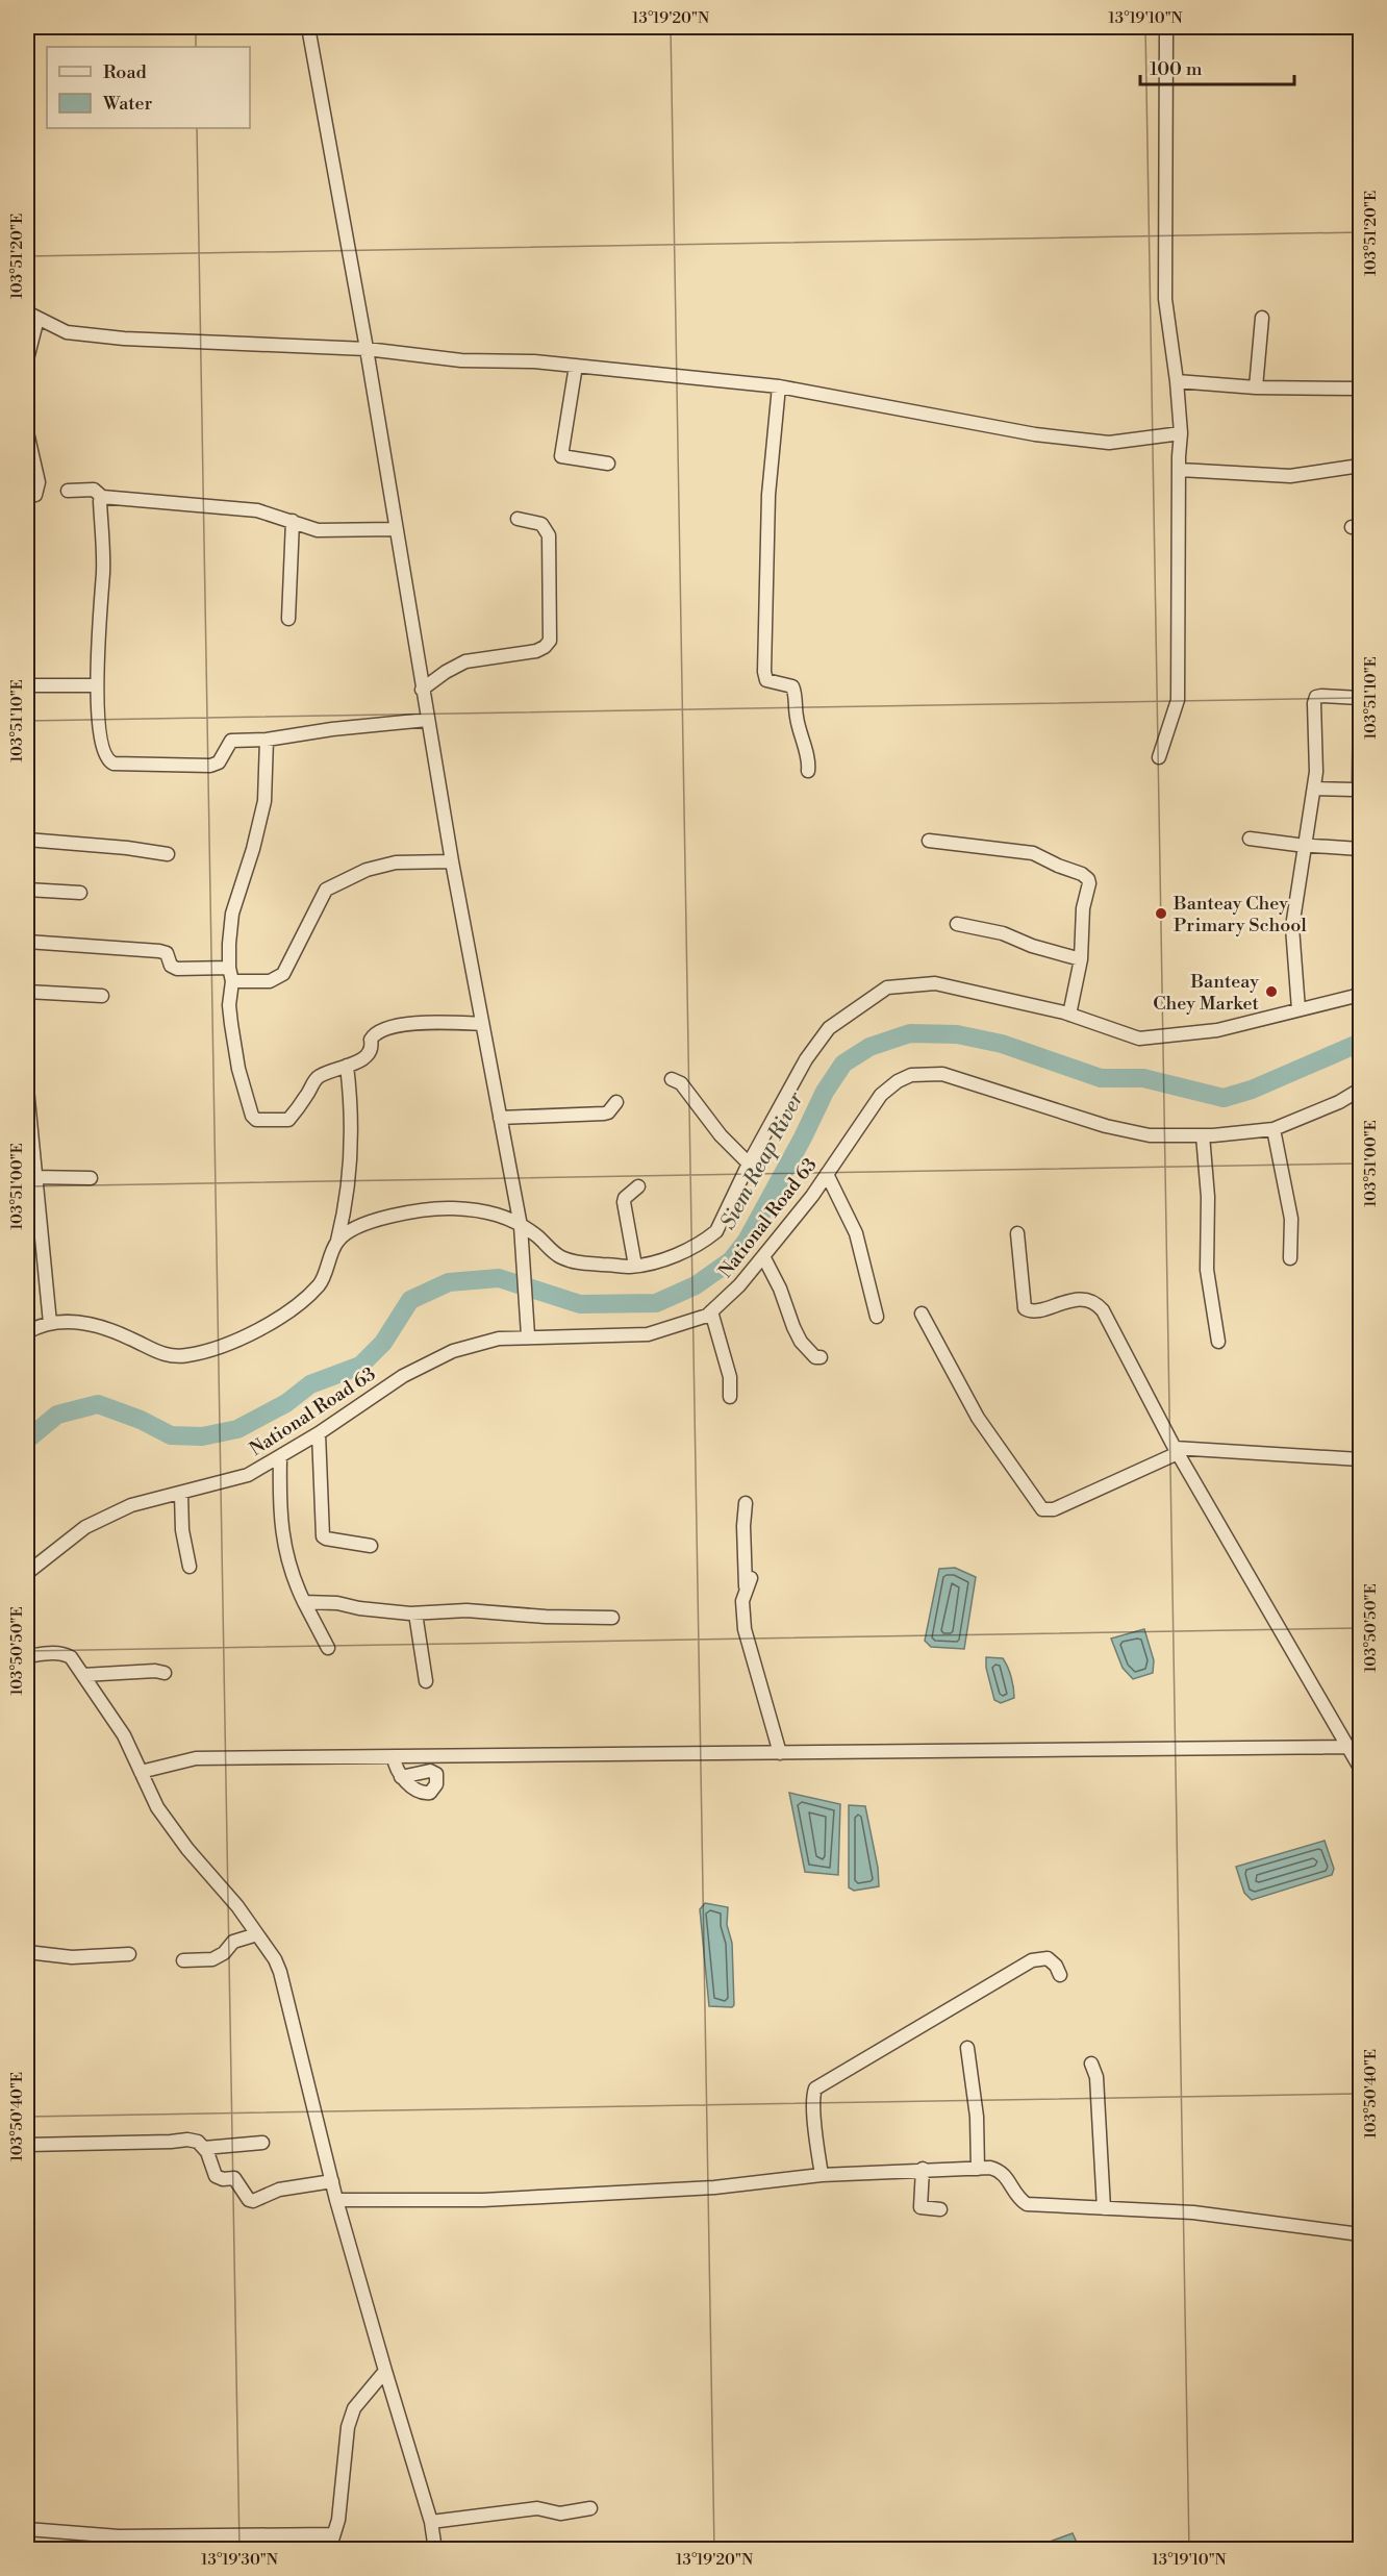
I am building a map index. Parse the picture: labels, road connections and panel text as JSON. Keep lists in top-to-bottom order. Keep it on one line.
{"streets":{"street":["National Road 63"]},"water":["Siem Reap River"],"places":["Banteay Chey Primary School","Banteay Chey Market"],"legend":["Road","Water"],"scale_bar":"100 m","coordinates":["13°19'20\"N","13°19'10\"N","103°51'20\"E","103°51'10\"E","103°51'00\"E","103°50'50\"E","103°50'40\"E","13°19'30\"N"]}
